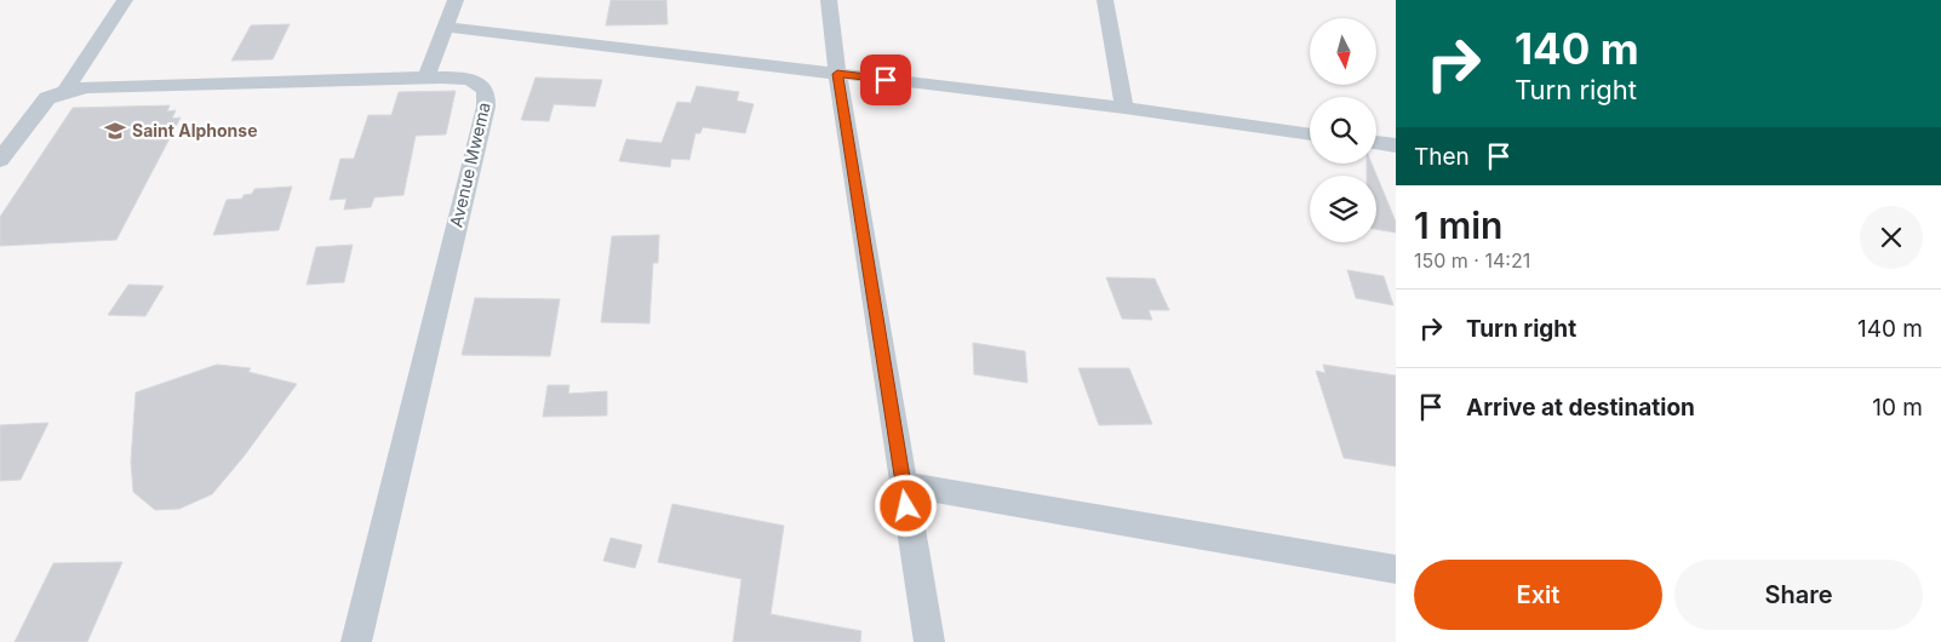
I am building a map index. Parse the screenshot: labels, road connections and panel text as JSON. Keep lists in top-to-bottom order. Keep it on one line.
{"streets":{"street":["Avenue Mwema"]},"places":{"school or university":["Saint Alphonse"]},"north":"bottom","page":{"turn":["140 m","Turn right"],"then":"Then","heading":["1 min","150 m · 14:21"],"list":[{"name":"Turn right","value":"140 m"},{"name":"Arrive at destination","value":"10 m"}],"buttons":["Exit","Share"]}}
